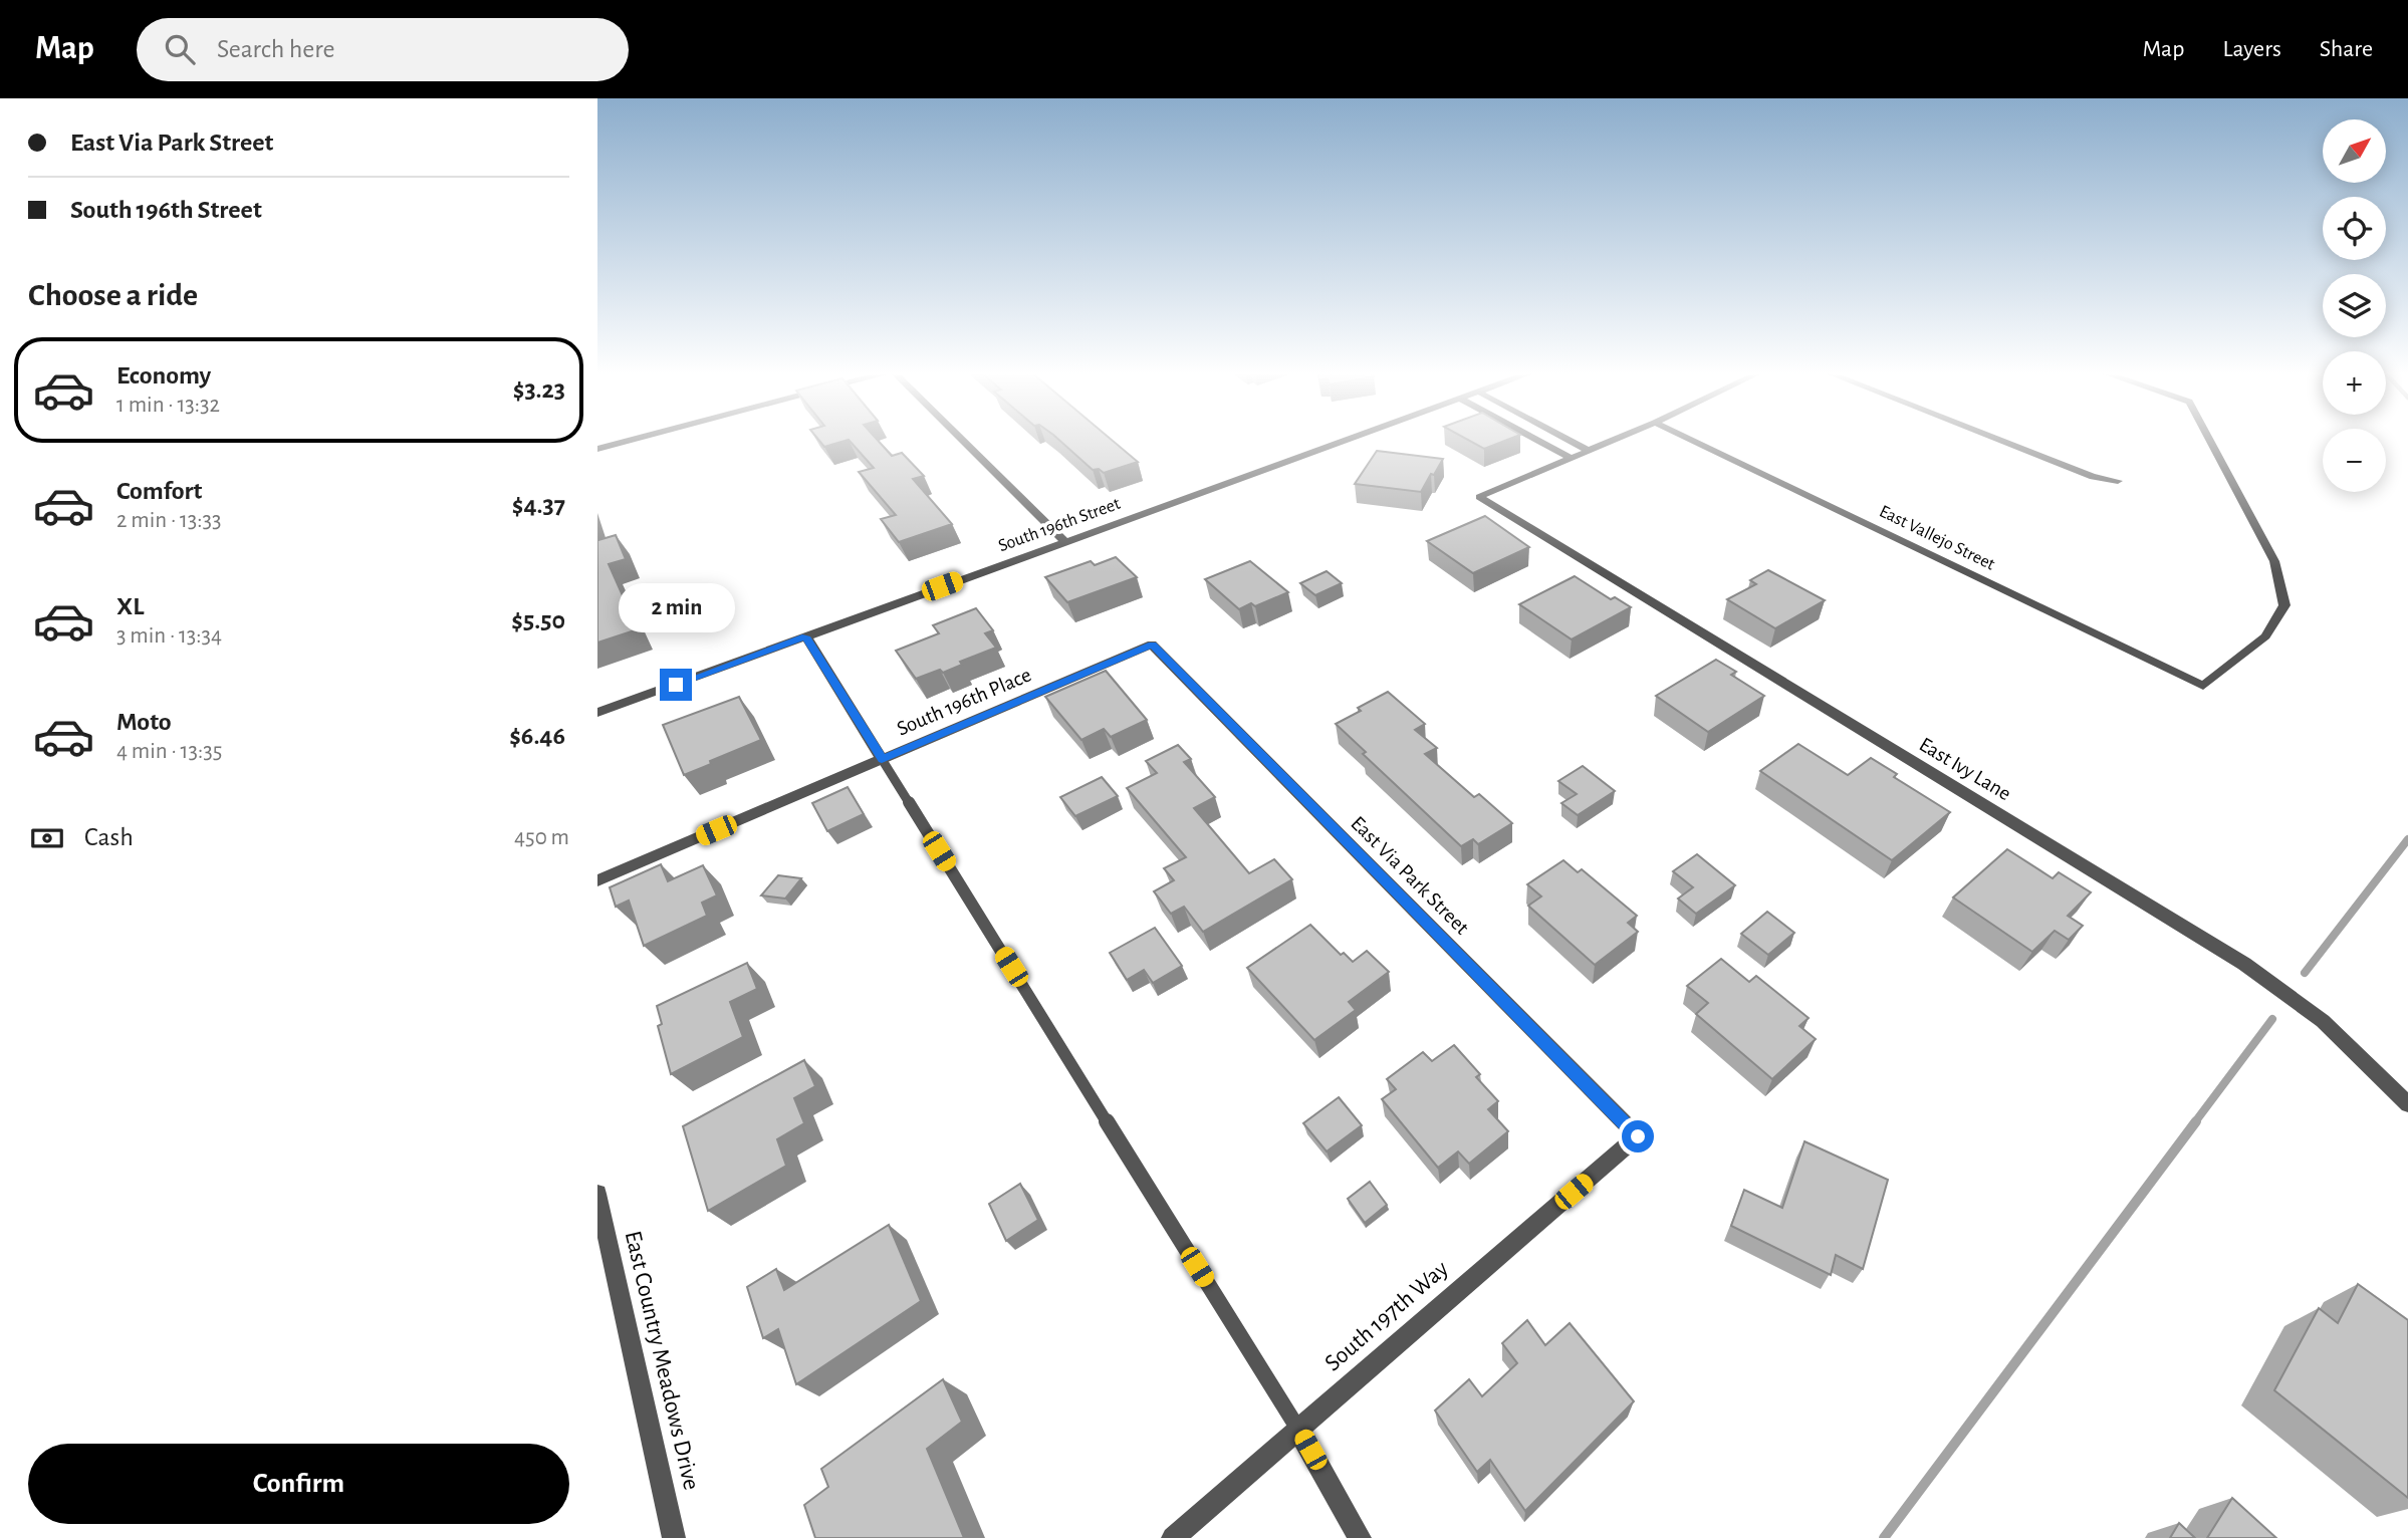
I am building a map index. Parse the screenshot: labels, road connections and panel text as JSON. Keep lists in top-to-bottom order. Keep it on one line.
{"streets":{"street":["South 196th Street","East Vallejo Street","South 196th Place","East Ivy Lane","East Via Park Street","South 197th Way","East Country Meadows Drive"]},"crossings":[["South 196th Place","East Via Park Street"],["East Via Park Street","South 197th Way"]],"north":"top right","page":{"header":"Map","search":"Search here","nav":["Map","Layers","Share"],"banner":["East Via Park Street","South 196th Street"],"map_buttons":["+","−"],"heading":"Choose a ride","list":[{"name":"Economy","note":"1 min · 13:32","value":"$3.23"},{"name":"Comfort","note":"2 min · 13:33","value":"$4.37"},{"name":"XL","note":"3 min · 13:34","value":"$5.50"},{"name":"Moto","note":"4 min · 13:35","value":"$6.46"}],"bubble":"2 min","pay":["Cash","450 m"],"buttons":"Confirm"}}
